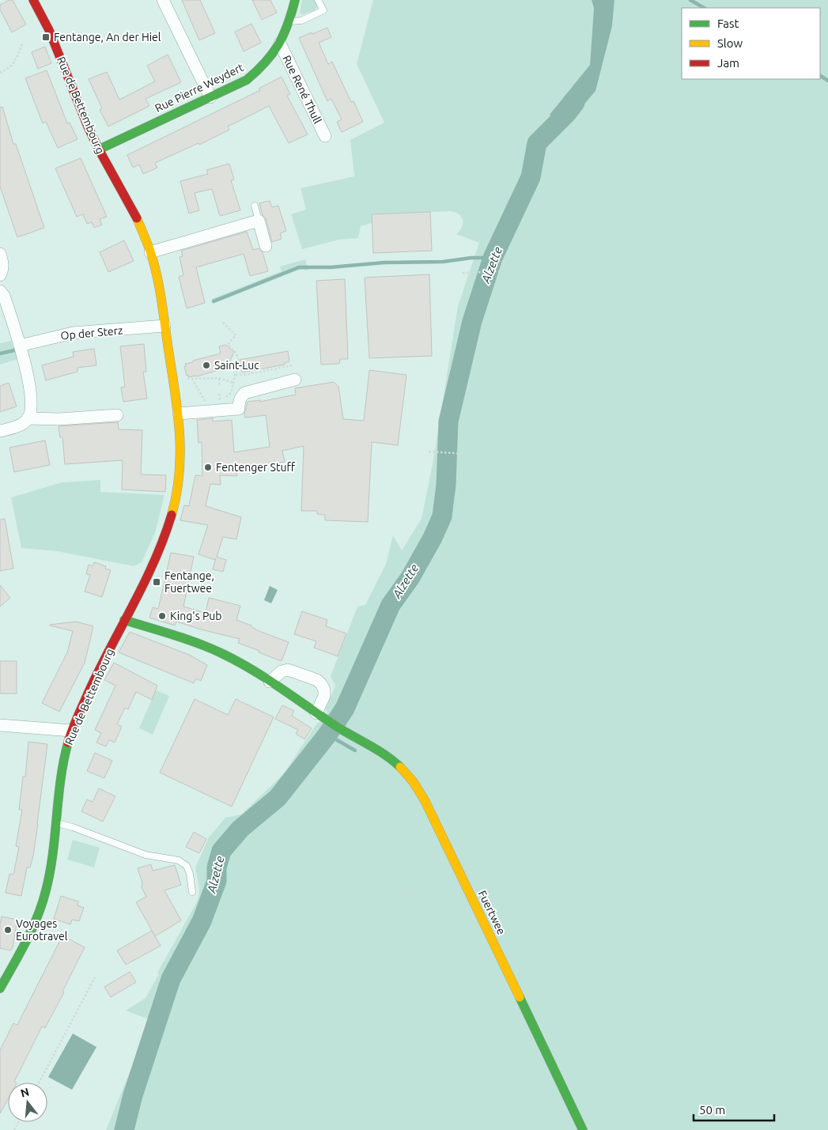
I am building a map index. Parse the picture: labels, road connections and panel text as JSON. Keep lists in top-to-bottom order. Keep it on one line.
{"streets":{"main road":["Rue Pierre Weydert","Rue de Bettembourg","Fuertwee"],"street":["Rue René Thull","Op der Sterz"]},"crossings":[["Rue Pierre Weydert","Rue René Thull"],["Rue Pierre Weydert","Rue de Bettembourg"],["Rue de Bettembourg","Op der Sterz"]],"water":["Alzette"],"places":{"transit":["Fentange, An der Hiel","Fentange, Fuertwee"],"other":["Saint-Luc","Fentenger Stuff","King's Pub","Voyages Eurotravel"]},"legend":["Fast","Slow","Jam"],"scale_bar":"50 m","north":"top"}
